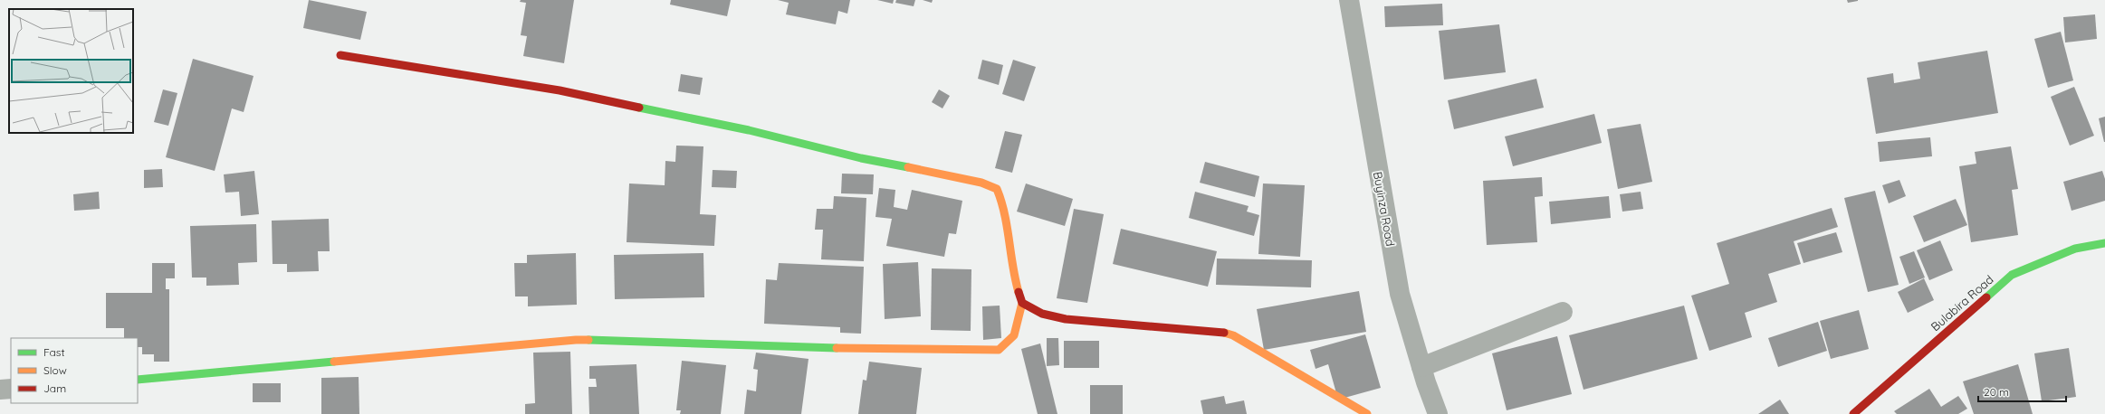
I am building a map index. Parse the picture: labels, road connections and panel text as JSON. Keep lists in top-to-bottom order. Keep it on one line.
{"streets":{"street":["Buyinza Road","Bulabira Road"]},"legend":["Fast","Slow","Jam"],"scale_bar":"20 m"}
